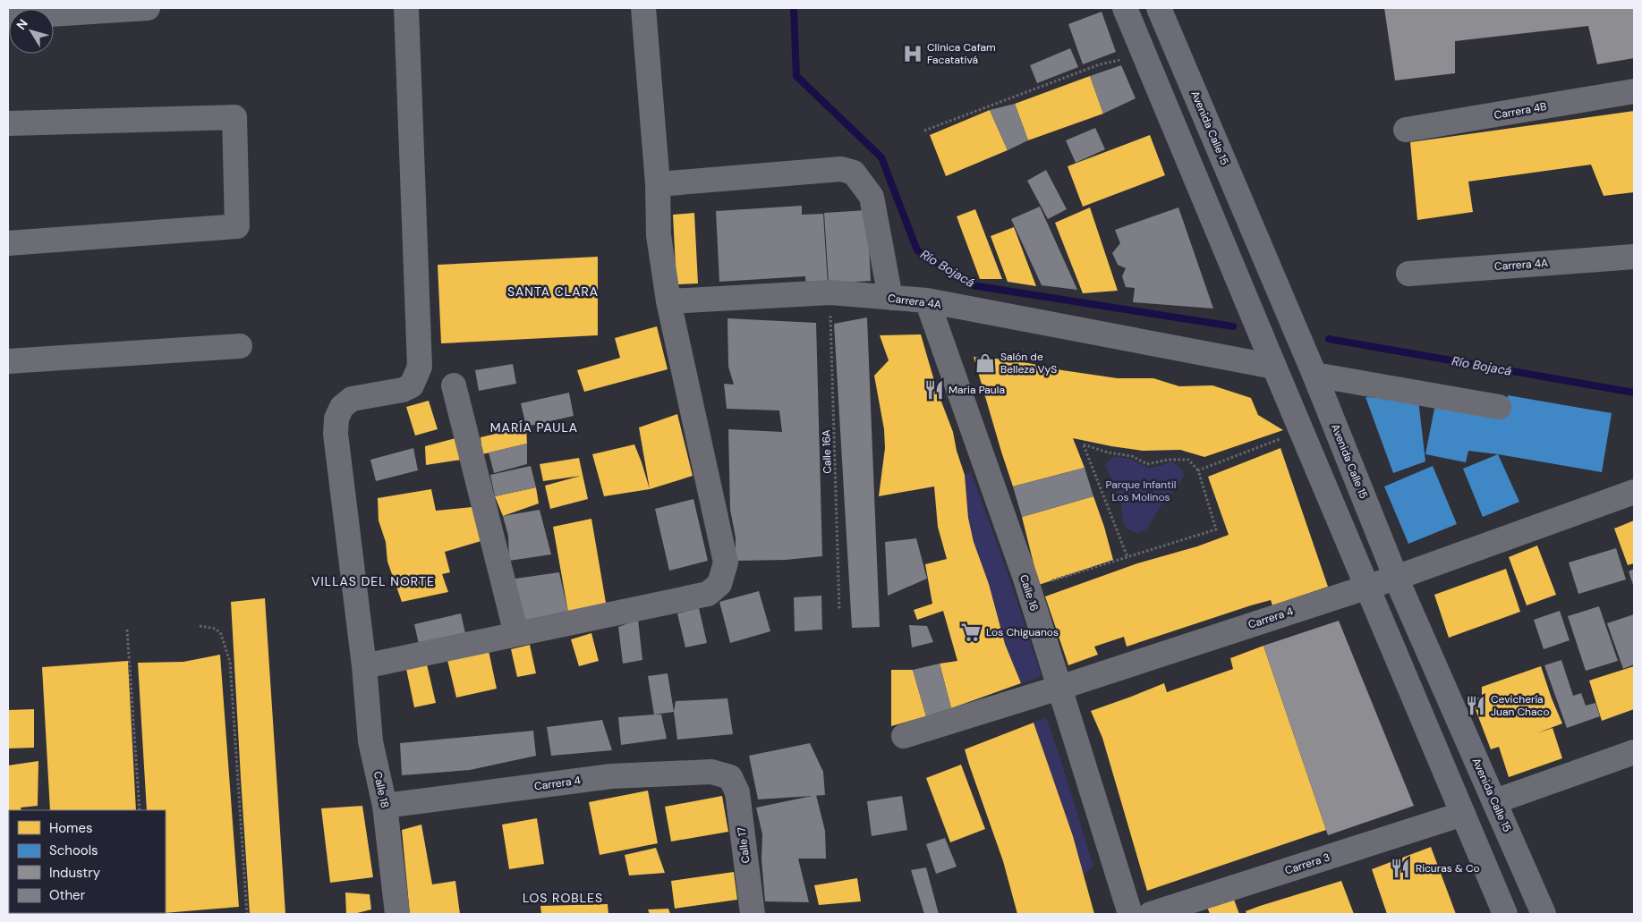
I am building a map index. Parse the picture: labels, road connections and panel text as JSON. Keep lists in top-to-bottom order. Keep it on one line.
{"streets":{"main road":["Avenida Calle 15"],"street":["Carrera 4B","Carrera 4A","Calle 16","Carrera 4","Calle 18","Calle 17","Carrera 3"],"path":["Calle 16A"]},"crossings":[["Avenida Calle 15","Carrera 4"],["Carrera 4A","Calle 16A"],["Carrera 4A","Calle 16"],["Calle 16","Carrera 4"],["Carrera 4","Calle 18"],["Carrera 4","Calle 17"]],"districts":["SANTA CLARA","MARÍA PAULA","VILLAS DEL NORTE","LOS ROBLES"],"water":["Río Bojacá"],"parks":["Parque Infantil Los Molinos"],"places":{"hospital":["Clinica Cafam Facatativá"],"shop":["Salón de Belleza VyS"],"restaurant":["Maria Paula","Cevichería Juan Chaco","Ricuras & Co"],"supermarket":["Los Chiguanos"]},"legend":["Homes","Schools","Industry","Other"],"north":"top left"}
